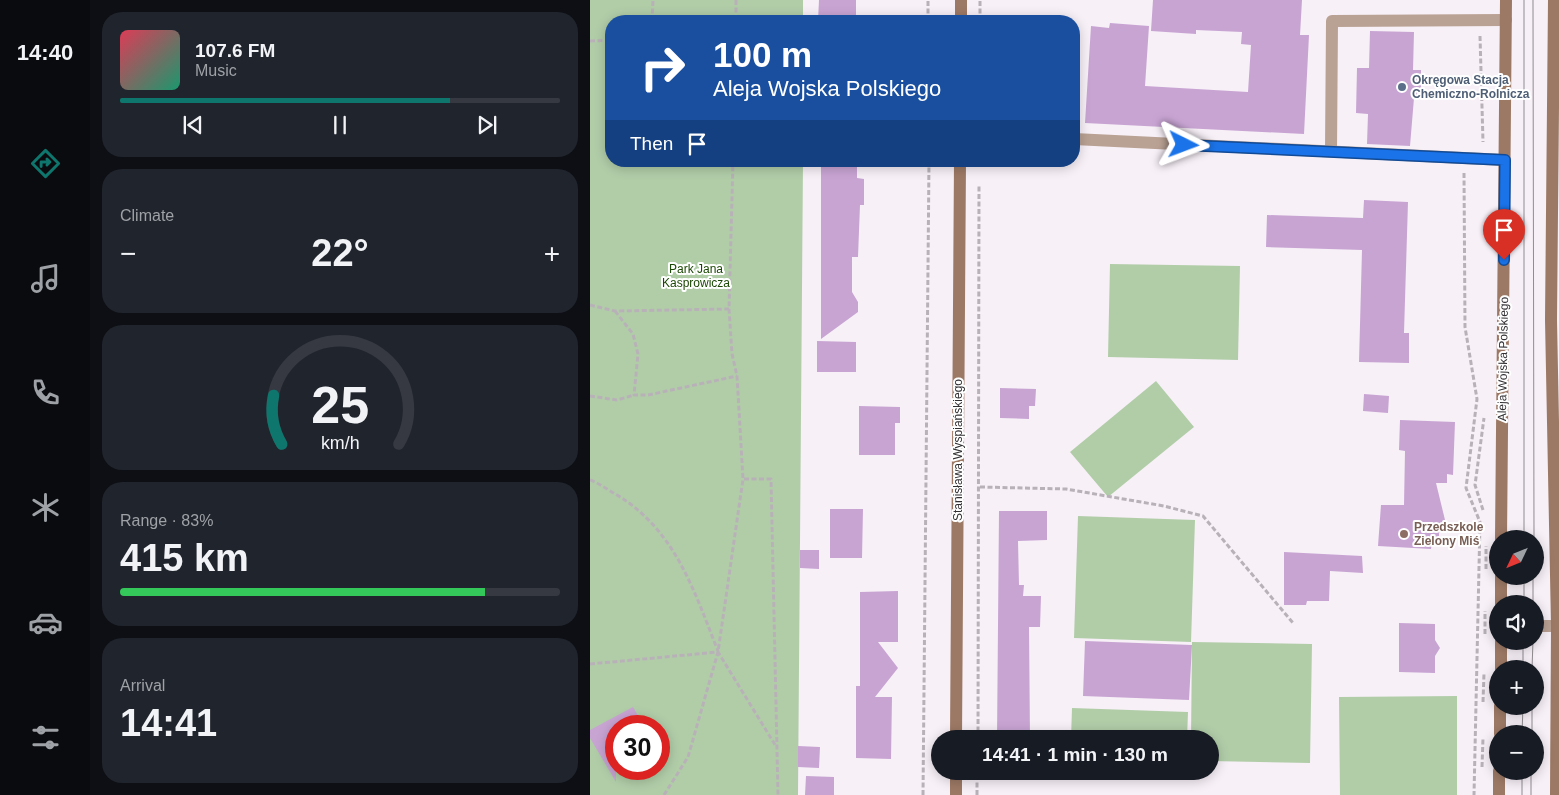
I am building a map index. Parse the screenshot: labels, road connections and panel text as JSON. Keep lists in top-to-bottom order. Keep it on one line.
{"streets":{"main road":["Aleja Wojska Polskiego","Stanisława Wyspiańskiego"]},"parks":["Park Jana Kasprowicza"],"places":["Okręgowa Stacja Chemiczno-Rolnicza","Przedszkole Zielony Miś"],"north":"bottom left","page":{"tabs":"14:40","turn":["100 m","Aleja Wojska Polskiego"],"song":["107.6 FM","Music"],"then":"Then","tile":["Climate",["Range · 83%","415 km"],["Arrival","14:41"]],"heat":["−","22°","+"],"map_buttons":["+","−"],"limit":"30","trip":"14:41 · 1 min · 130 m","gauge":["25","km/h"]}}
